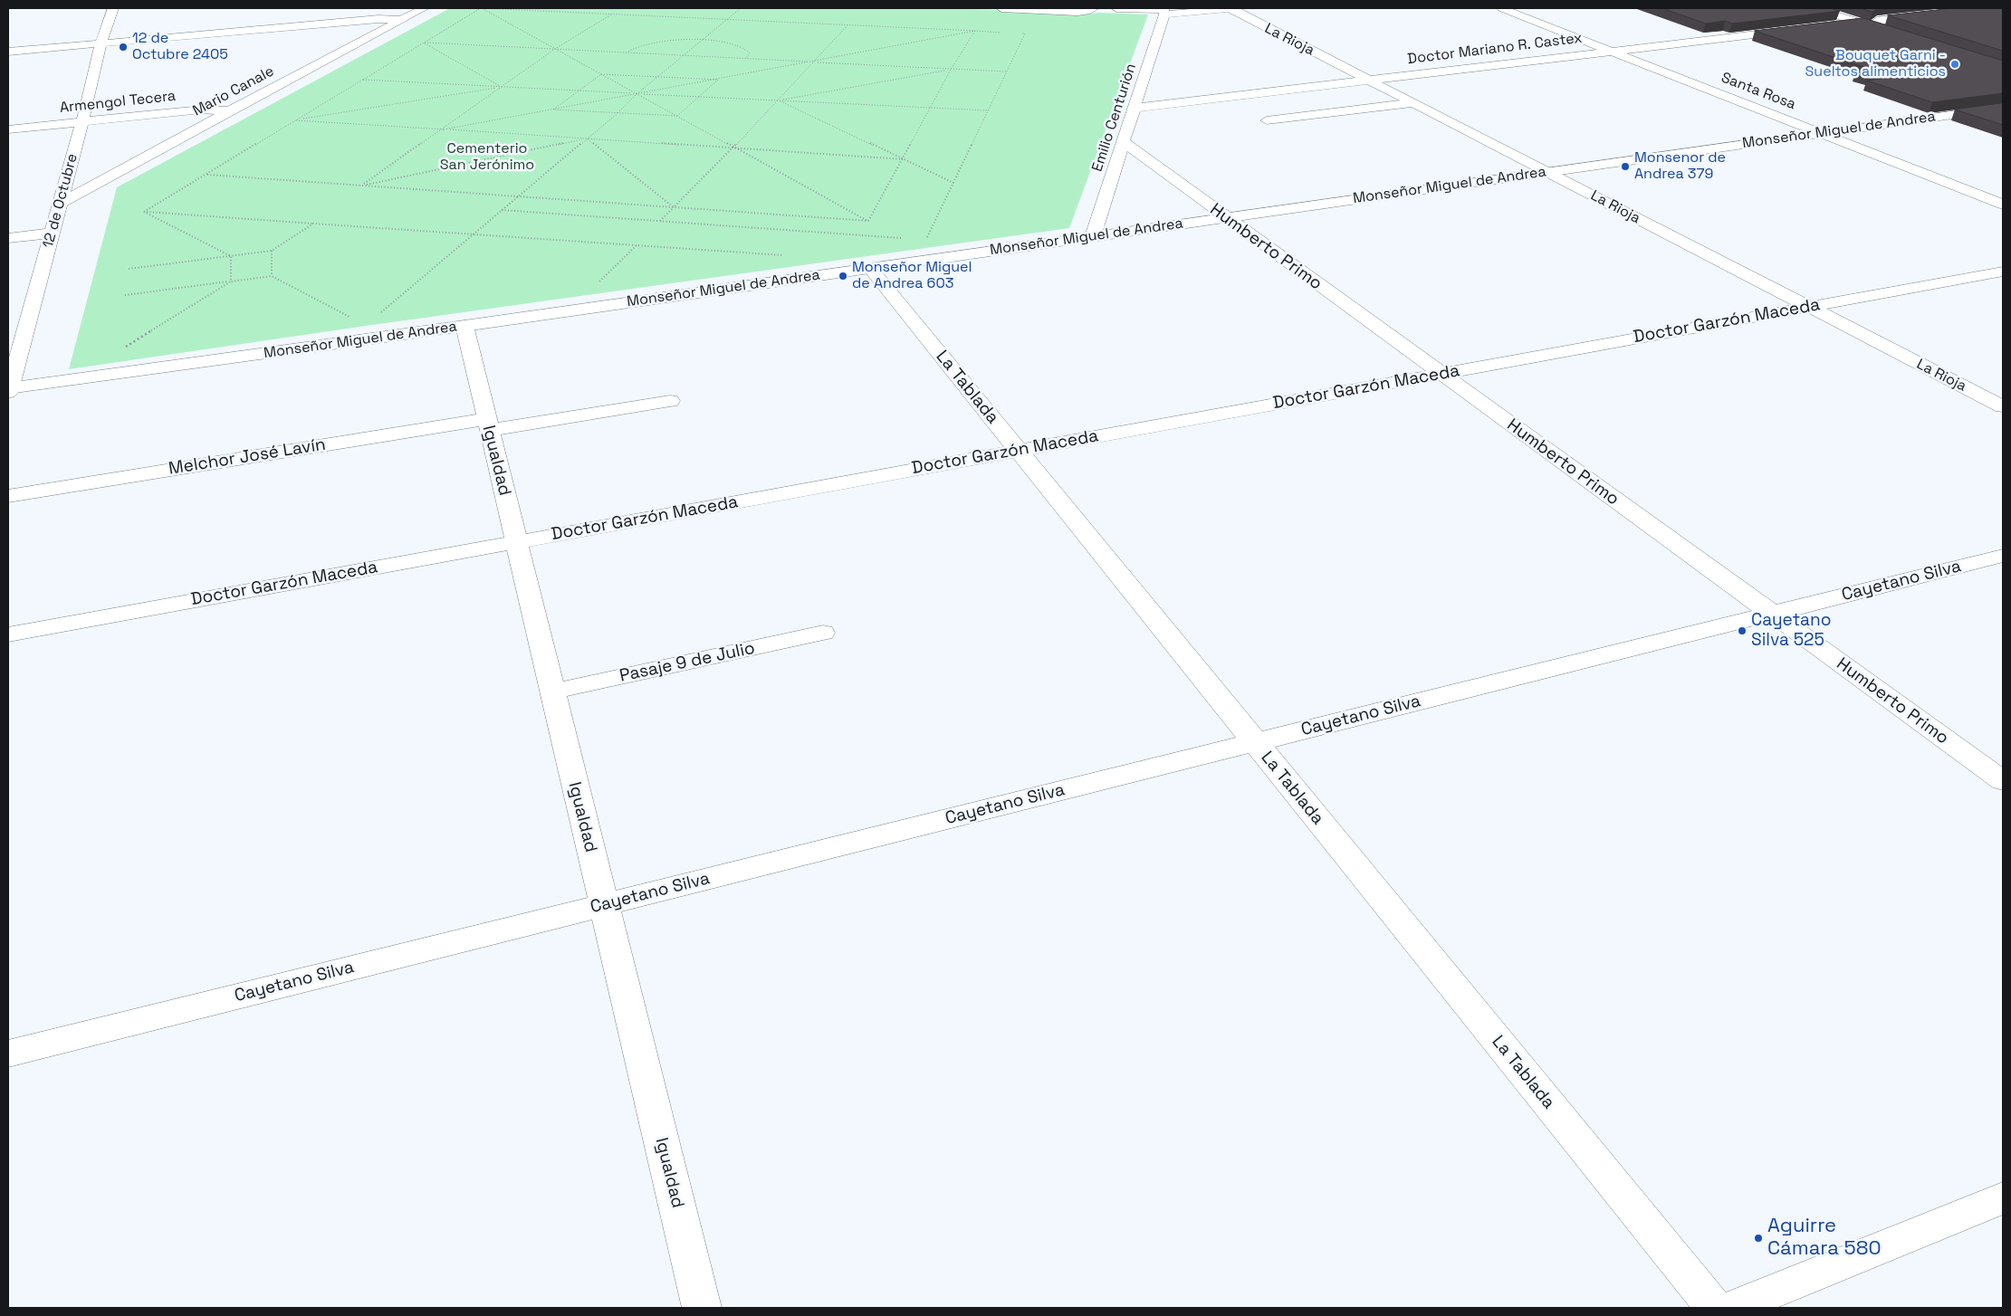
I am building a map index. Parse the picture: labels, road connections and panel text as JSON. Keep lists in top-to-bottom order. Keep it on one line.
{"streets":{"street":["La Rioja","Doctor Mariano R. Castex","Mario Canale","Santa Rosa","Armengol Tecera","Emilio Centurión","Monseñor Miguel de Andrea","12 de Octubre","Humberto Primo","Doctor Garzón Maceda","La Tablada","Melchor José Lavín","Igualdad","Cayetano Silva","Pasaje 9 de Julio"]},"crossings":[["La Rioja","Doctor Mariano R. Castex"],["La Rioja","Monseñor Miguel de Andrea"],["La Rioja","Doctor Garzón Maceda"],["Doctor Mariano R. Castex","Santa Rosa"],["Doctor Mariano R. Castex","Emilio Centurión"],["Mario Canale","Armengol Tecera"],["Mario Canale","12 de Octubre"],["Santa Rosa","Monseñor Miguel de Andrea"],["Armengol Tecera","12 de Octubre"],["Emilio Centurión","Monseñor Miguel de Andrea"],["Emilio Centurión","Humberto Primo"],["Monseñor Miguel de Andrea","12 de Octubre"],["Monseñor Miguel de Andrea","Humberto Primo"],["Monseñor Miguel de Andrea","La Tablada"],["Monseñor Miguel de Andrea","Igualdad"],["Humberto Primo","Doctor Garzón Maceda"],["Humberto Primo","Cayetano Silva"],["Doctor Garzón Maceda","La Tablada"],["Doctor Garzón Maceda","Igualdad"],["La Tablada","Cayetano Silva"],["Melchor José Lavín","Igualdad"],["Igualdad","Cayetano Silva"],["Igualdad","Pasaje 9 de Julio"]],"parks":["Cementerio San Jerónimo"],"places":["12 de Octubre 2405","Bouquet Garni - Sueltos alimenticios","Monsenor de Andrea 379","Monseñor Miguel de Andrea 603","Cayetano Silva 525","Aguirre Cámara 580"]}
